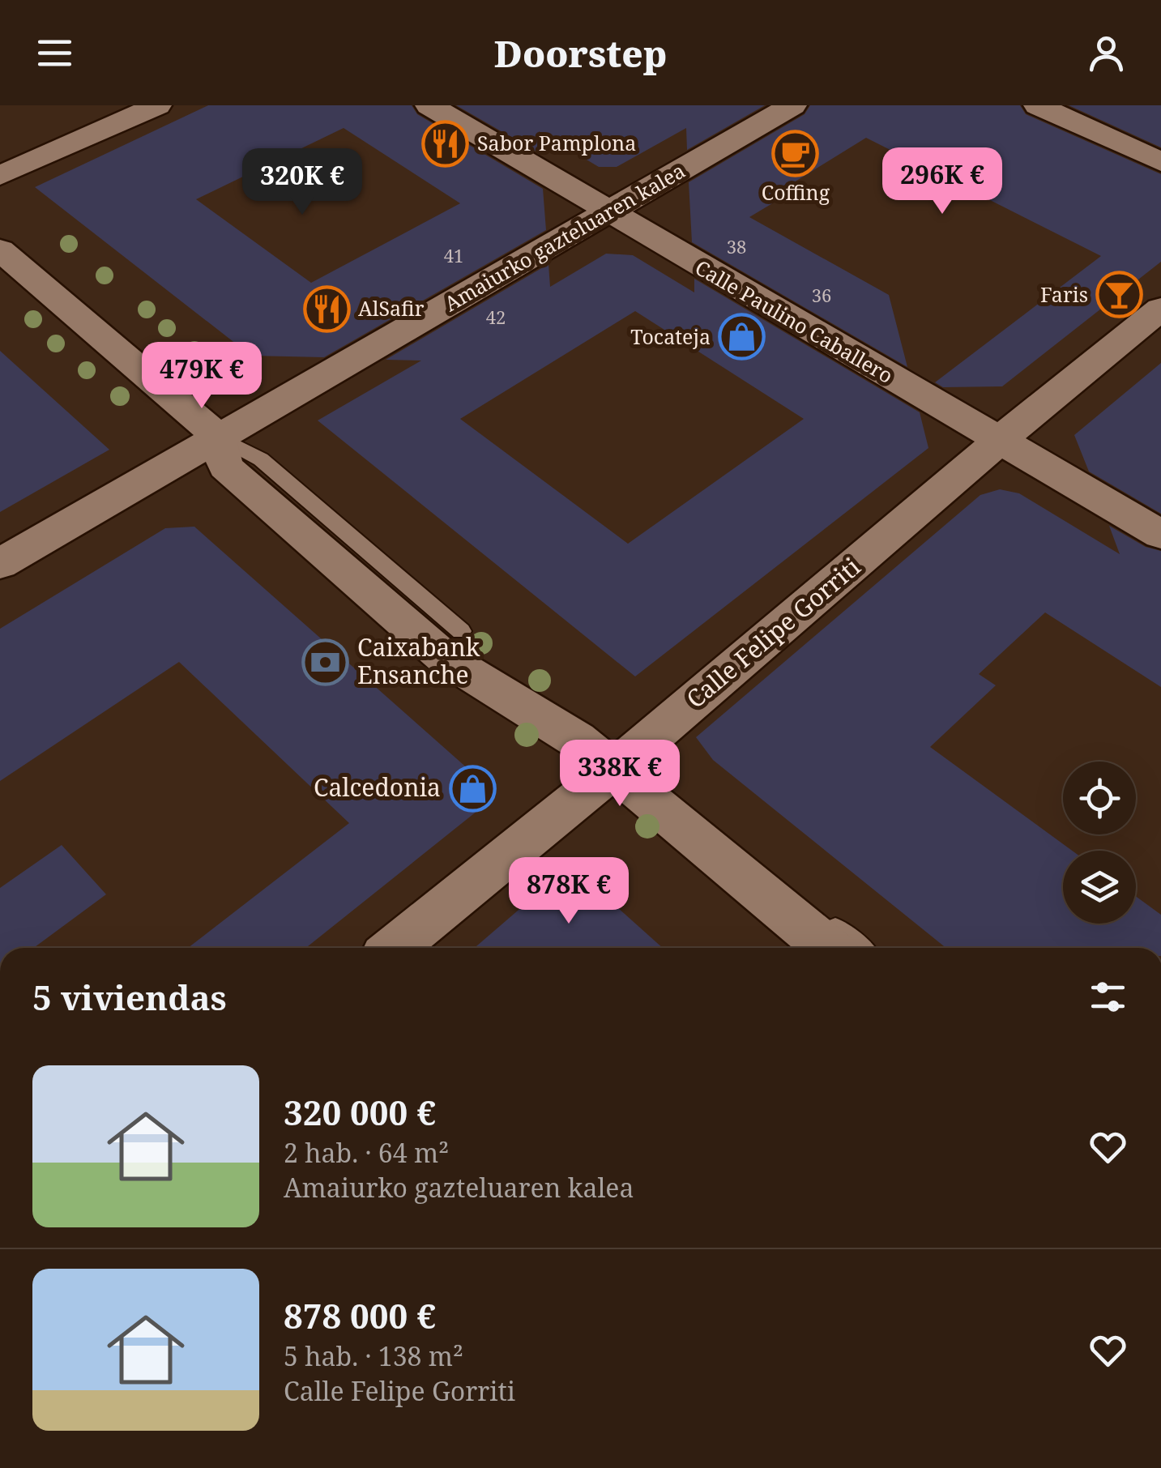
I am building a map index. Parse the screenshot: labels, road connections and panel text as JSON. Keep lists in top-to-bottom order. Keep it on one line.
{"streets":{"street":["Amaiurko gazteluaren kalea","Calle Paulino Caballero","Calle Felipe Gorriti"]},"crossings":[["Amaiurko gazteluaren kalea","Calle Paulino Caballero"],["Calle Paulino Caballero","Calle Felipe Gorriti"]],"places":{"restaurant":["Sabor Pamplona","AlSafir"],"cafe":["Coffing"],"bar":["Faris"],"shop":["Tocateja","Calcedonia"],"bank":["Caixabank Ensanche"]},"house_numbers":["38","41","36","42"],"page":{"header":"Doorstep","price":["296K €","320K €","479K €","338K €","878K €"],"heading":"5 viviendas","list":[{"name":"320 000 €","note":"2 hab. · 64 m² · Amaiurko gazteluaren kalea"},{"name":"878 000 €","note":"5 hab. · 138 m² · Calle Felipe Gorriti"}]}}
